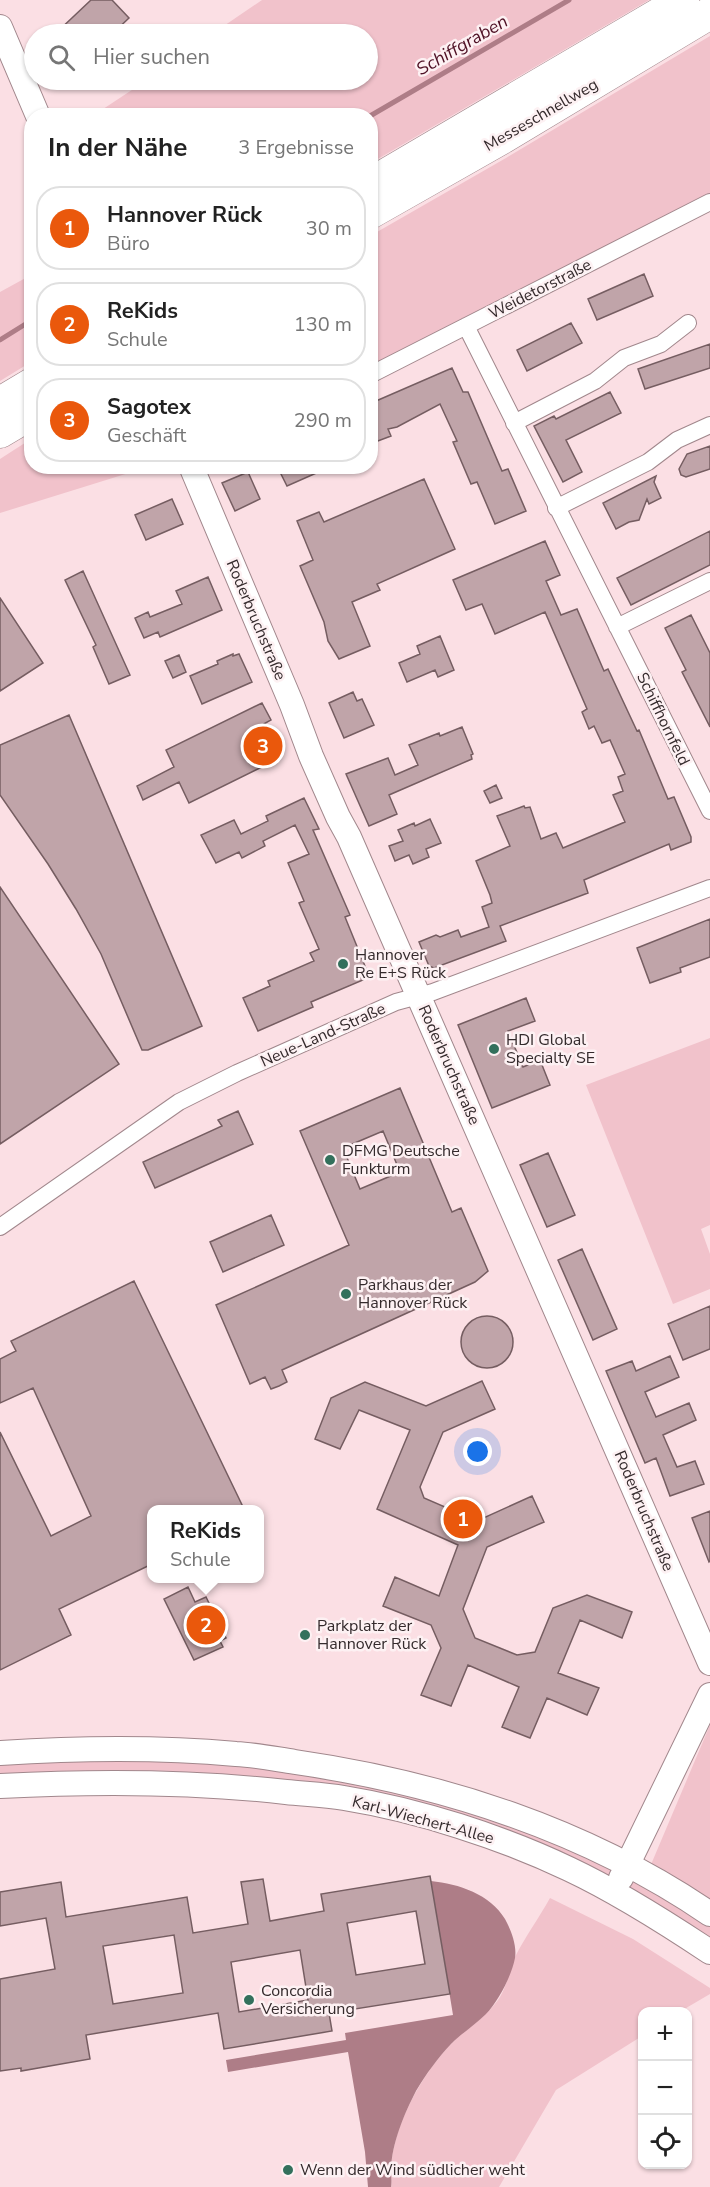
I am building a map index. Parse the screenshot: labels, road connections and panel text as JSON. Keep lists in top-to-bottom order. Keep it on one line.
{"streets":{"highway":["Messeschnellweg"],"street":["Weidetorstraße","Roderbruchstraße","Schiffhornfeld","Neue-Land-Straße","Karl-Wiechert-Allee"]},"crossings":[["Weidetorstraße","Schiffhornfeld"],["Roderbruchstraße","Neue-Land-Straße"]],"water":["Schiffgraben"],"places":["Hannover Re E+S Rück","HDI Global Specialty SE","DFMG Deutsche Funkturm","Parkhaus der Hannover Rück","Parkplatz der Hannover Rück","Concordia Versicherung","Wenn der Wind südlicher weht"],"page":{"search":"Hier suchen","heading":["In der Nähe","3 Ergebnisse"],"list":[{"mark":"1","name":"Hannover Rück","note":"Büro","value":"30 m"},{"mark":"2","name":"ReKids","note":"Schule","value":"130 m"},{"mark":"3","name":"Sagotex","note":"Geschäft","value":"290 m"}],"pins":["3","1","2"],"popup":["ReKids","Schule"],"map_buttons":["+","−"]}}
